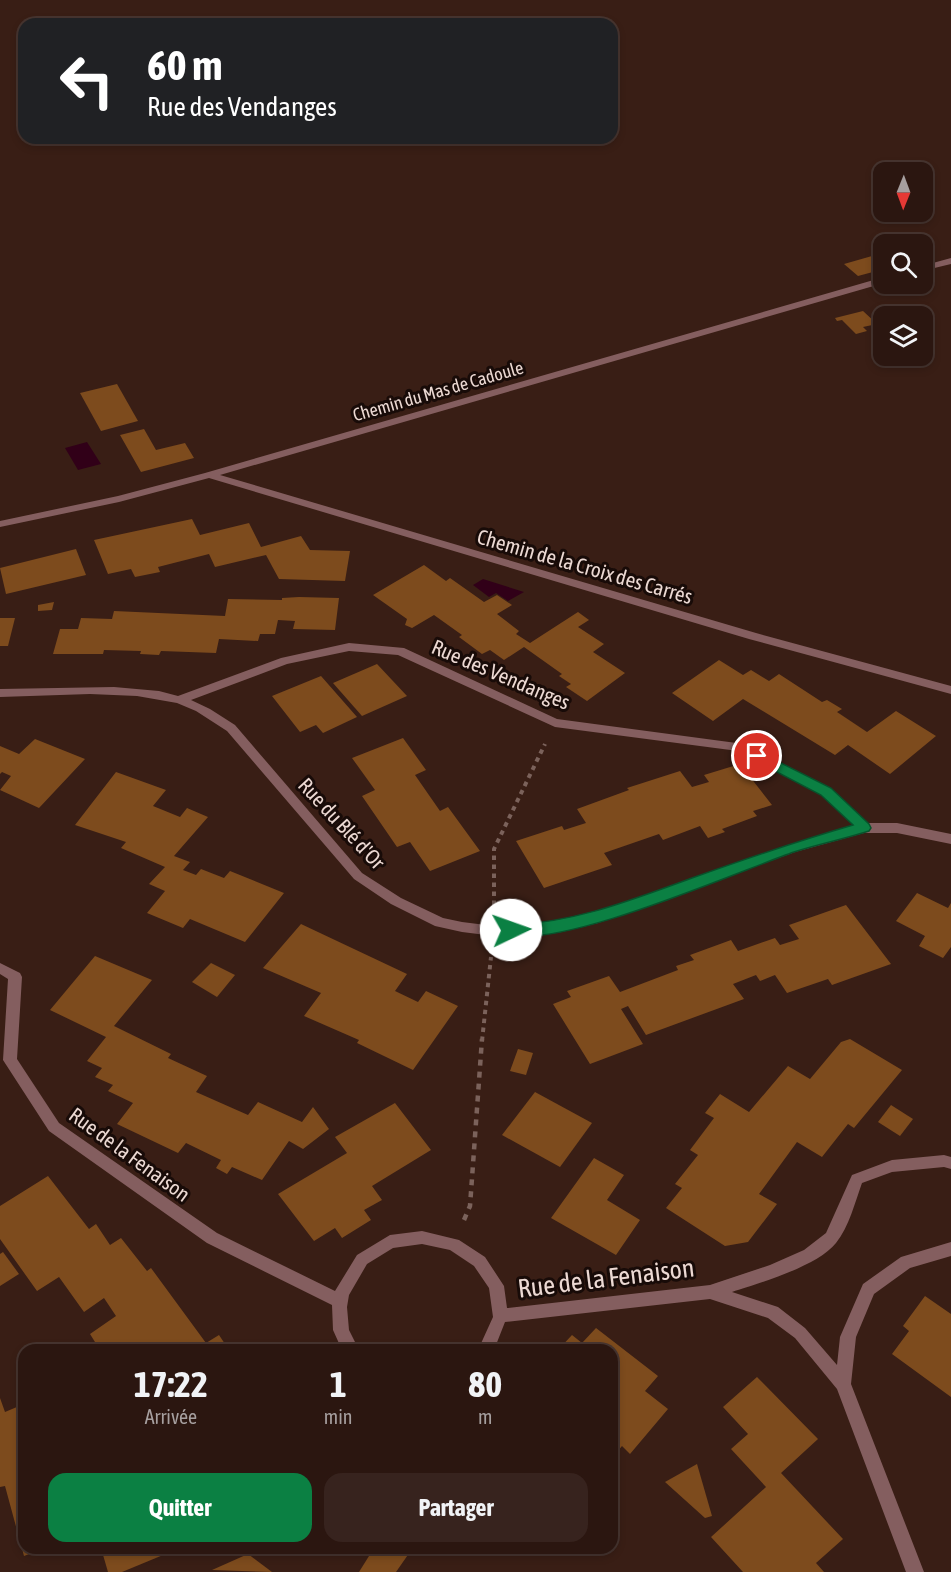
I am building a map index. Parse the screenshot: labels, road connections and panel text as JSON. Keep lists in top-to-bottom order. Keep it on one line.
{"streets":{"street":["Chemin du Mas de Cadoule","Chemin de la Croix des Carrés","Rue des Vendanges","Rue du Blé d'Or","Rue de la Fenaison"]},"crossings":[["Chemin du Mas de Cadoule","Chemin de la Croix des Carrés"],["Rue des Vendanges","Rue du Blé d'Or"]],"north":"bottom","page":{"turn":["60 m","Rue des Vendanges"],"eta":["17:22","Arrivée","1","min","80","m"],"buttons":["Quitter","Partager"]}}
